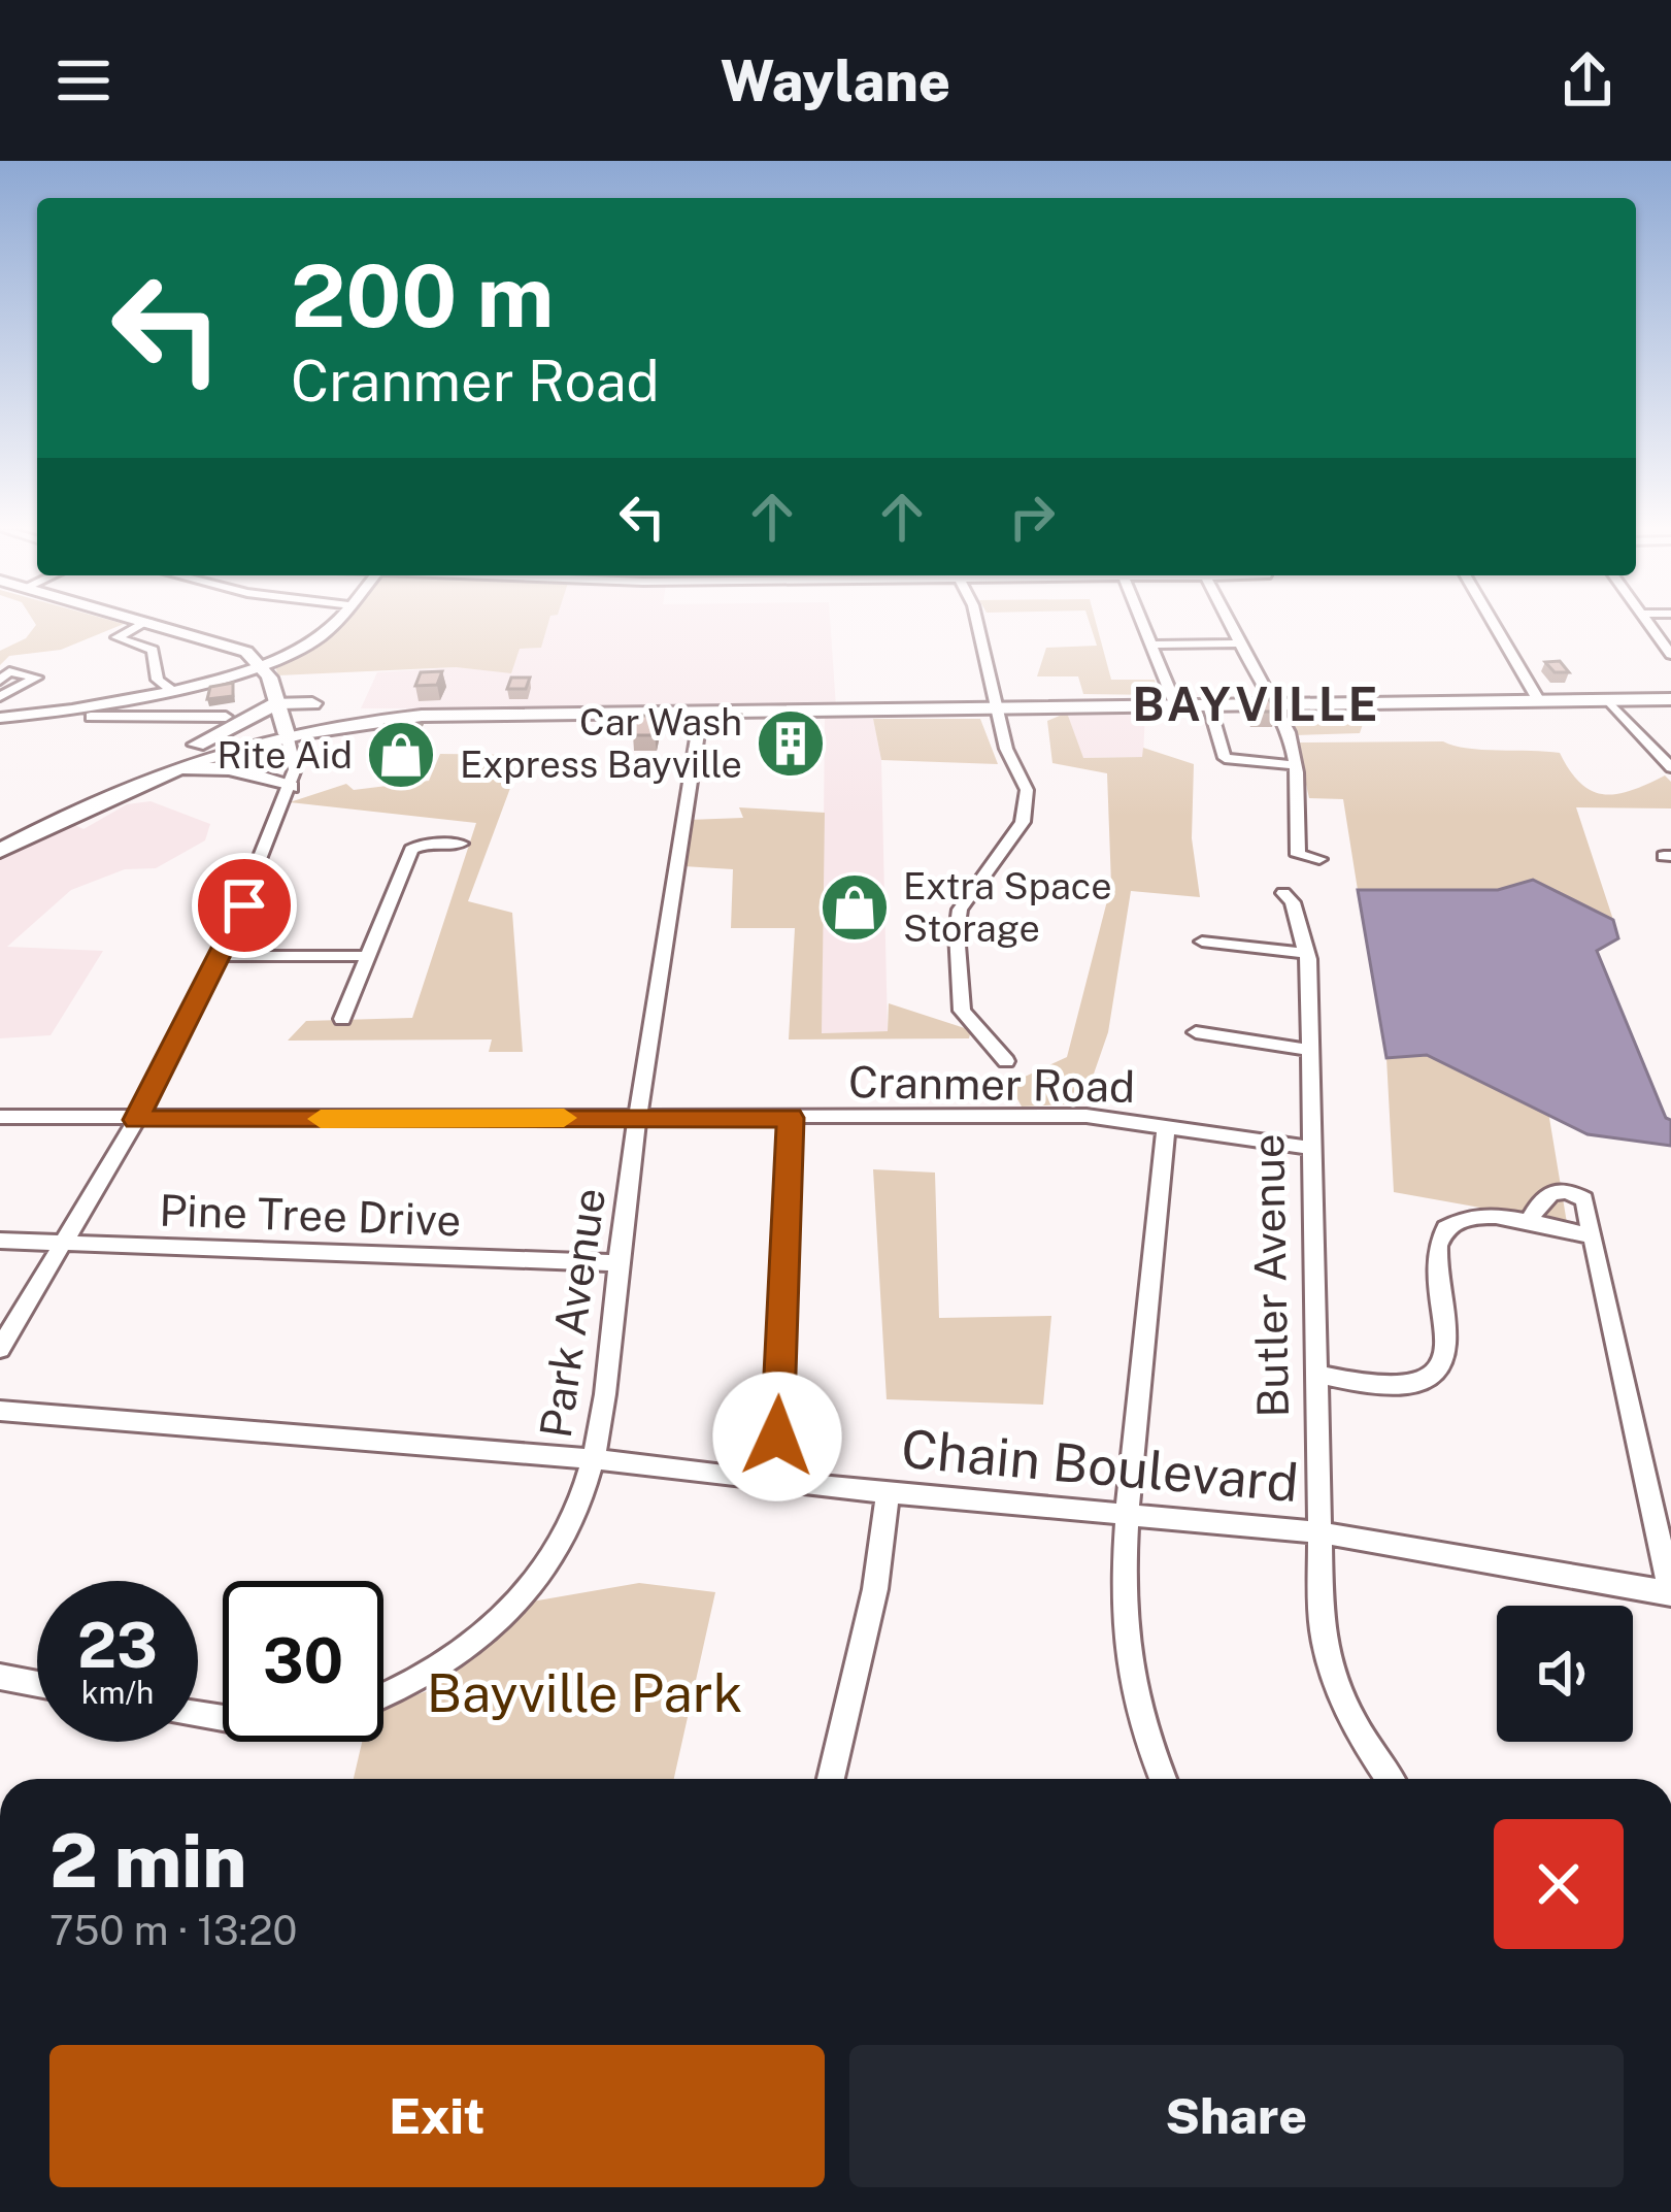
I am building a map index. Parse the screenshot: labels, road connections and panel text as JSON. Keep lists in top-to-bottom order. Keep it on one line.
{"streets":{"street":["Cranmer Road","Pine Tree Drive","Butler Avenue","Park Avenue","Chain Boulevard"]},"crossings":[["Cranmer Road","Butler Avenue"],["Cranmer Road","Park Avenue"],["Pine Tree Drive","Park Avenue"],["Butler Avenue","Chain Boulevard"],["Park Avenue","Chain Boulevard"]],"districts":["BAYVILLE"],"parks":["Bayville Park"],"places":{"building":["Car Wash Express Bayville"],"shop":["Rite Aid","Extra Space Storage"]},"page":{"header":"Waylane","turn":["200 m","Cranmer Road"],"speed":"23 km/h","limit":"30","heading":["2 min","750 m · 13:20"],"buttons":["Exit","Share"]}}
